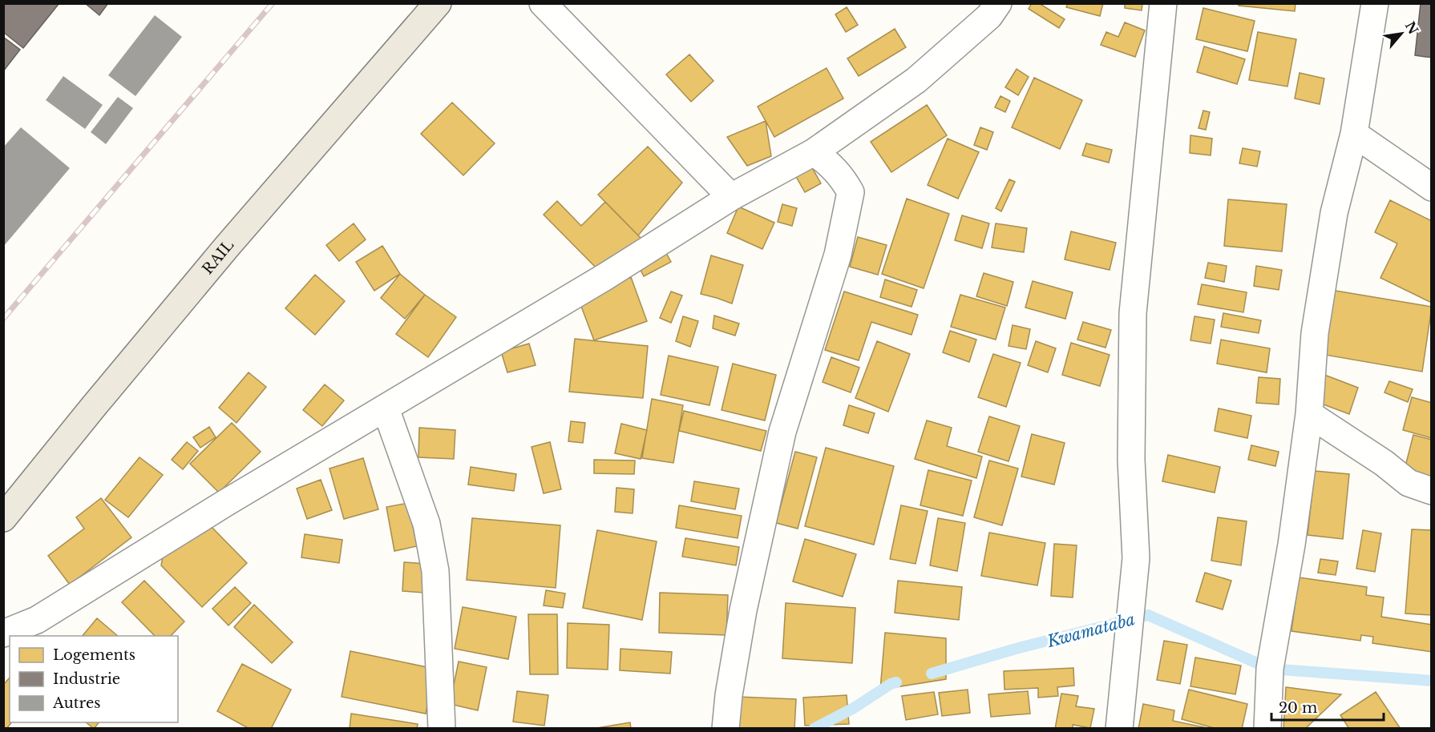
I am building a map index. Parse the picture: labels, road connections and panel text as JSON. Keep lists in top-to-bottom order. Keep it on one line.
{"streets":{"main road":["RAIL"]},"water":["Kwamataba"],"legend":["Logements","Industrie","Autres"],"scale_bar":"20 m","north":"top right"}
